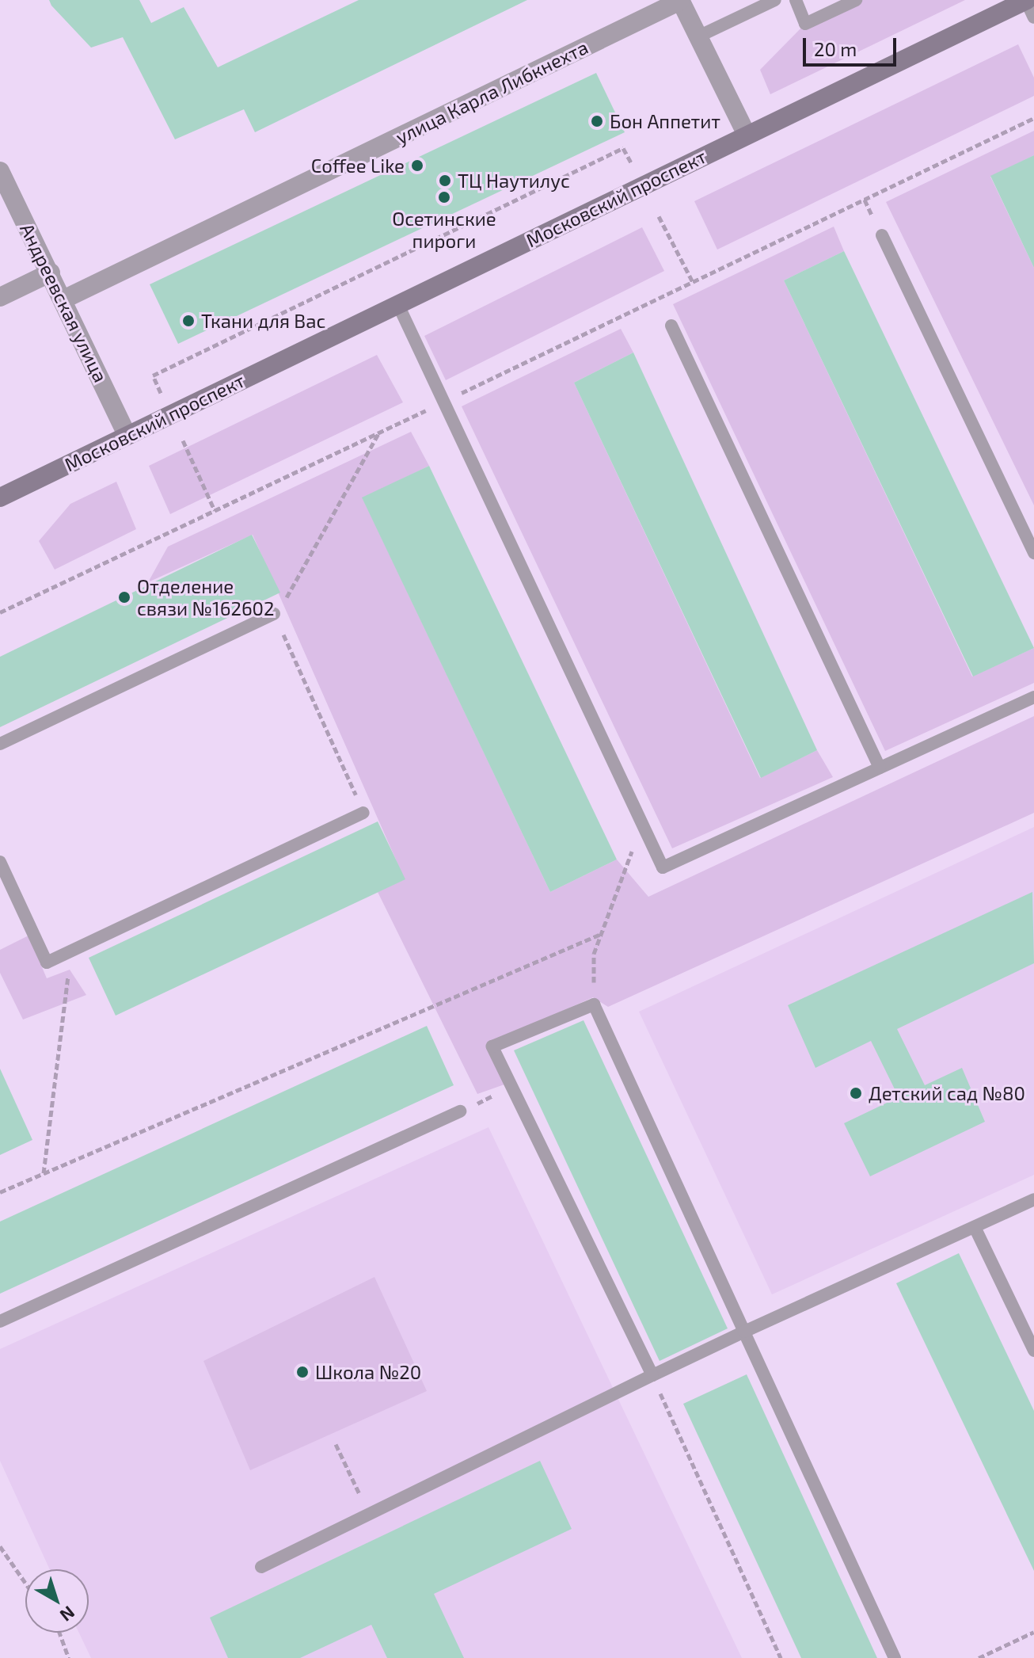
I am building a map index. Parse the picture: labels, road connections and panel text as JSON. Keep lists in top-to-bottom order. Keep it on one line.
{"streets":{"street":["улица Карла Либкнехта","Московский проспект","Андреевская улица"]},"crossings":[["улица Карла Либкнехта","Андреевская улица"],["Московский проспект","Андреевская улица"]],"places":["Бон Аппетит","Coffee Like","ТЦ Наутилус","Осетинские пироги","Ткани для Вас","Отделение связи №162602","Детский сад №80","Школа №20"],"scale_bar":"20 m","north":"bottom right"}
